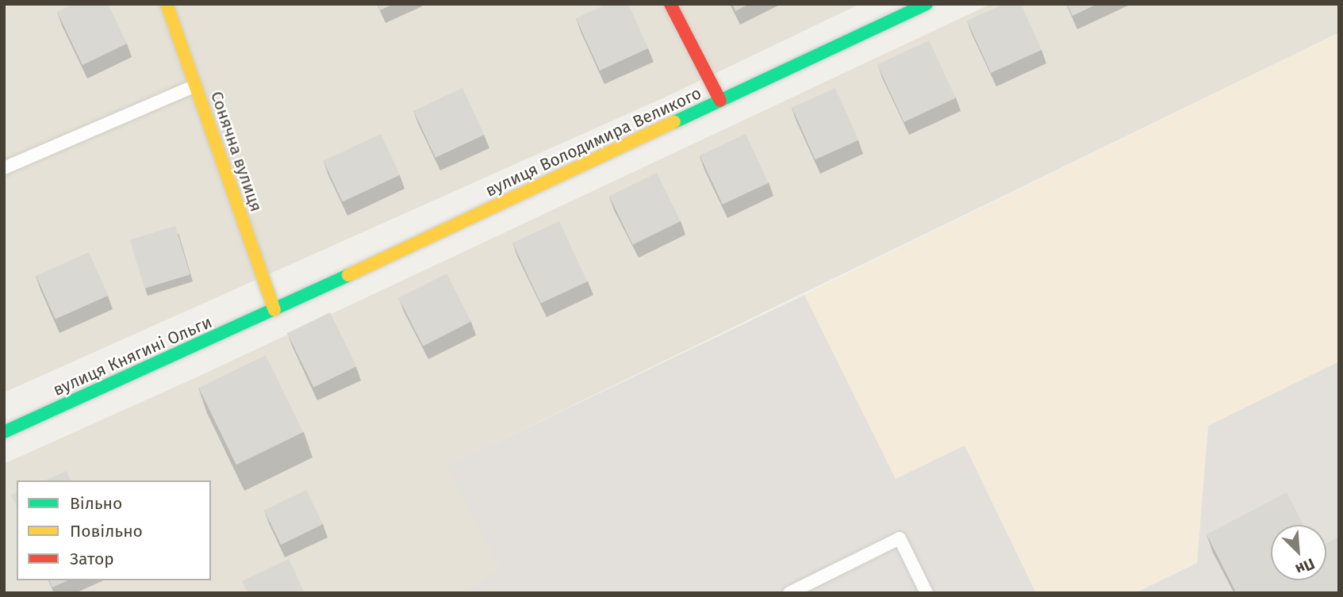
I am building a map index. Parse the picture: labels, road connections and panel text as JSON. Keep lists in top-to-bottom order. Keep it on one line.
{"streets":{"street":["вулиця Володимира Великого","Сонячна вулиця","вулиця Княгині Ольги"]},"crossings":[["вулиця Володимира Великого","Сонячна вулиця"],["вулиця Володимира Великого","вулиця Княгині Ольги"],["Сонячна вулиця","вулиця Княгині Ольги"]],"legend":["Вільно","Повільно","Затор"],"north":"bottom right"}
